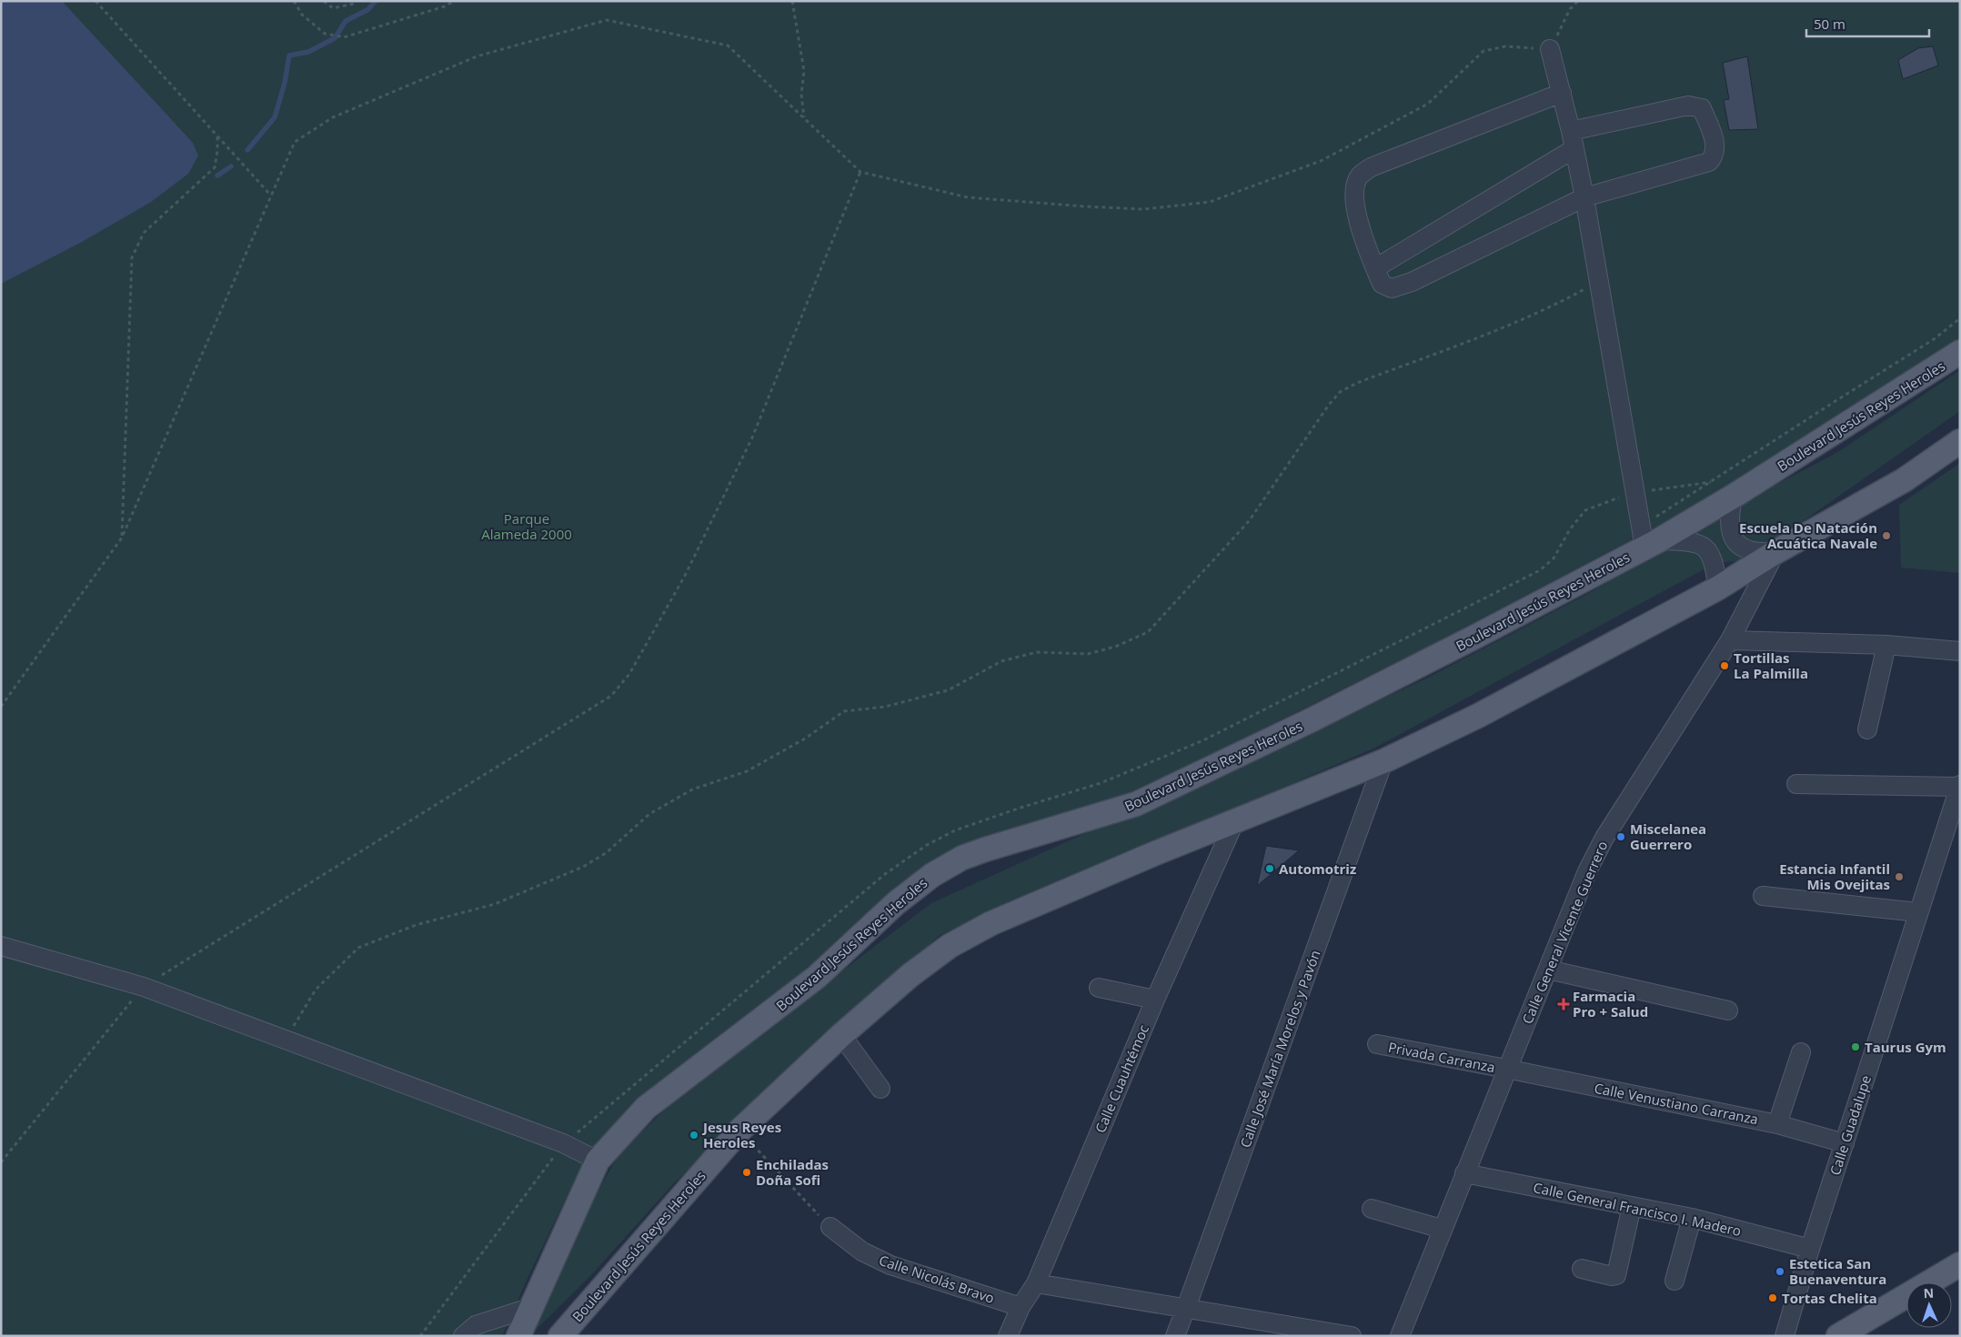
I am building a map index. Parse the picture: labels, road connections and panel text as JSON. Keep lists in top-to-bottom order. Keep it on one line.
{"streets":{"main road":["Boulevard Jesús Reyes Heroles"],"street":["Calle General Vicente Guerrero","Calle José María Morelos y Pavón","Privada Carranza","Calle Cuauhtémoc","Calle Venustiano Carranza","Calle Guadalupe","Calle General Francisco I. Madero","Calle Nicolás Bravo"]},"crossings":[["Boulevard Jesús Reyes Heroles","Calle General Vicente Guerrero"],["Boulevard Jesús Reyes Heroles","Calle José María Morelos y Pavón"],["Boulevard Jesús Reyes Heroles","Calle Cuauhtémoc"],["Calle General Vicente Guerrero","Privada Carranza"],["Calle General Vicente Guerrero","Calle Venustiano Carranza"],["Calle General Vicente Guerrero","Calle General Francisco I. Madero"],["Privada Carranza","Calle Venustiano Carranza"],["Calle Cuauhtémoc","Calle Nicolás Bravo"],["Calle Venustiano Carranza","Calle Guadalupe"],["Calle Guadalupe","Calle General Francisco I. Madero"]],"parks":["Parque Alameda 2000"],"places":{"other":["Escuela De Natación Acuática Navale","Tortillas La Palmilla","Miscelanea Guerrero","Automotriz","Estancia Infantil Mis Ovejitas","Taurus Gym","Jesus Reyes Heroles","Enchiladas Doña Sofi","Estetica San Buenaventura","Tortas Chelita"],"health":["Farmacia Pro + Salud"]},"scale_bar":"50 m","north":"top"}
